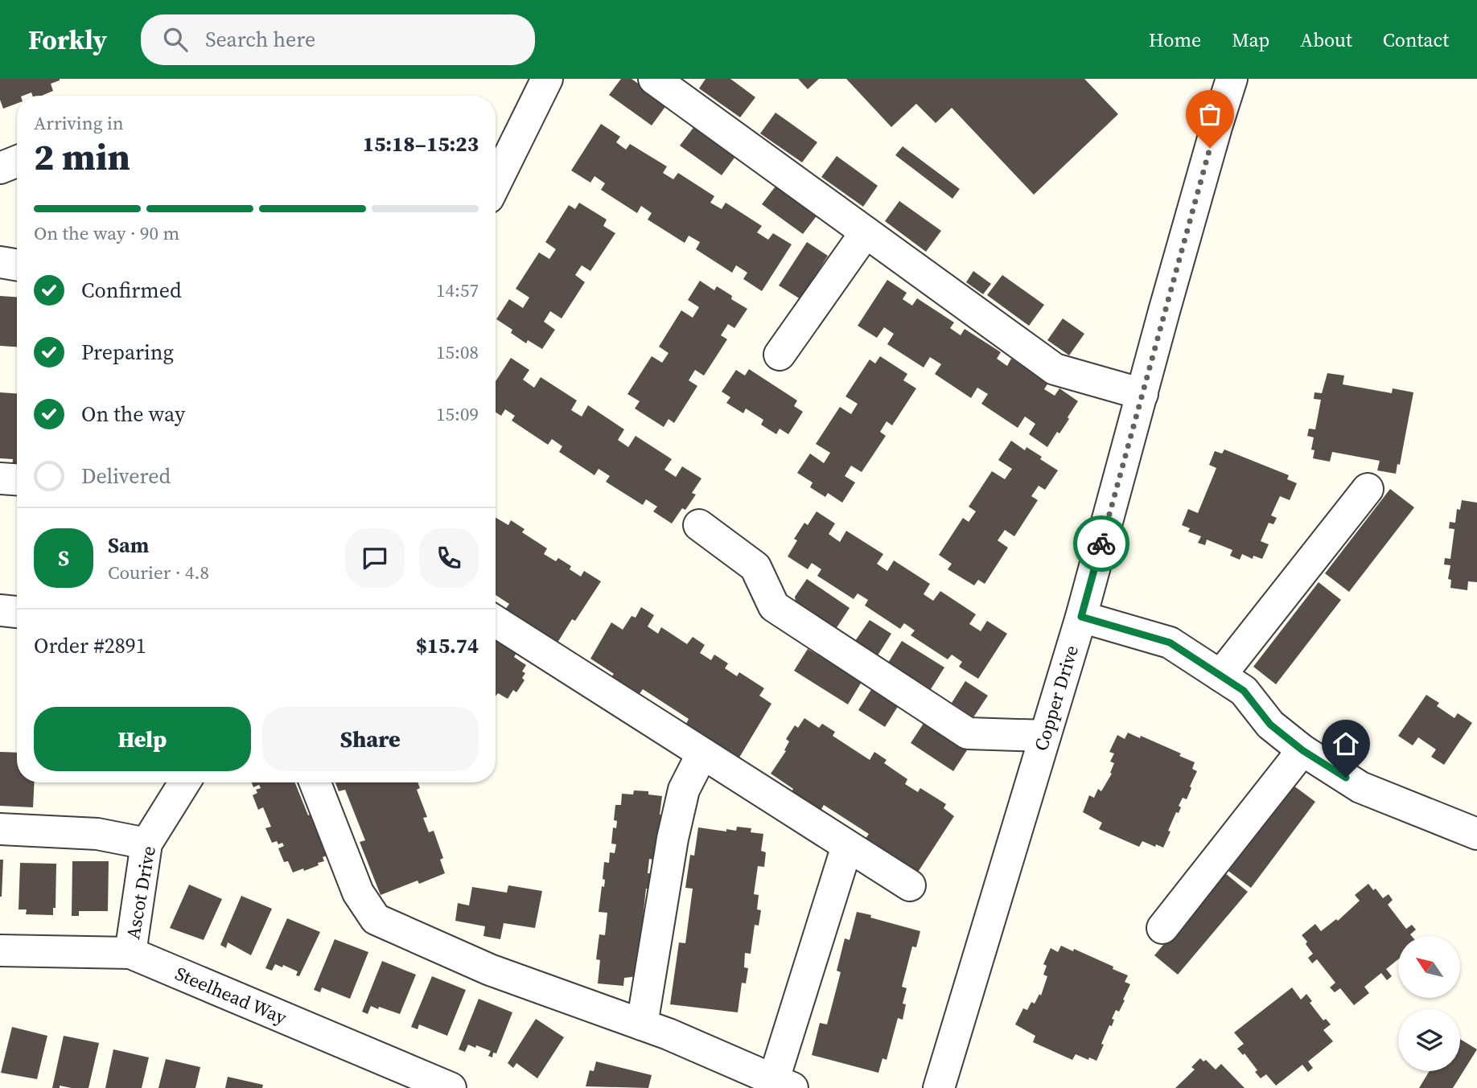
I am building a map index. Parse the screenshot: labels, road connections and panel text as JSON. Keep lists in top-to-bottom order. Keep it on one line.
{"streets":{"street":["Copper Drive","Ascot Drive","Steelhead Way"]},"crossings":[["Ascot Drive","Steelhead Way"]],"north":"top left","page":{"header":"Forkly","search":"Search here","nav":["Home","Map","About","Contact"],"heading":["2 min","Arriving in","15:18–15:23"],"panel":["Sam","Courier · 4.8","Order #2891","$15.74"],"bar":"On the way · 90 m","list":[["Confirmed","14:57"],["Preparing","15:08"],["On the way","15:09"],"Delivered"],"round":"S","buttons":["Help","Share"]}}
